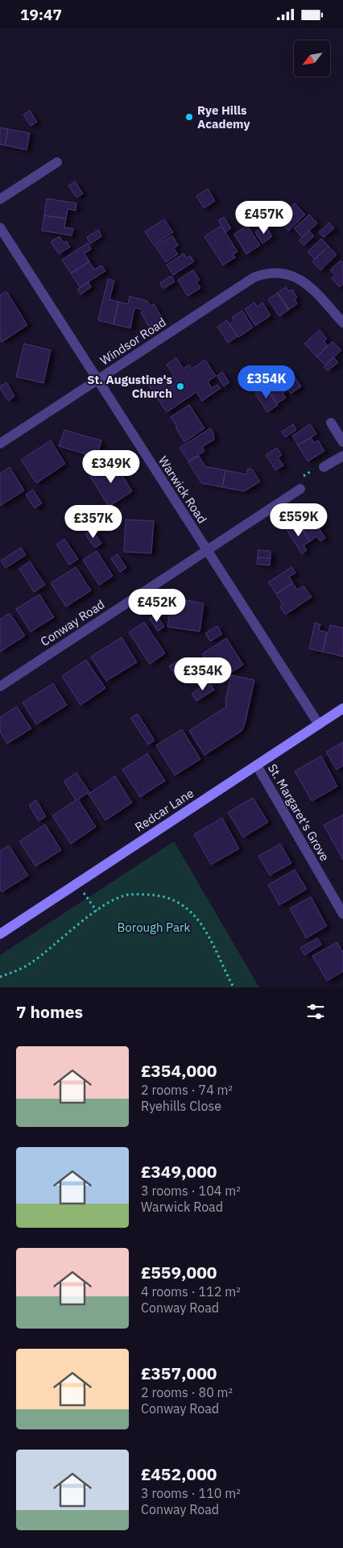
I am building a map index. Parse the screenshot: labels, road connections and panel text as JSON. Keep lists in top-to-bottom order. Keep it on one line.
{"streets":{"main road":["Redcar Lane"],"street":["Windsor Road","Warwick Road","Conway Road","St. Margaret's Grove"]},"crossings":[["Windsor Road","Warwick Road"],["Warwick Road","Conway Road"],["Warwick Road","Redcar Lane"],["Redcar Lane","St. Margaret's Grove"]],"parks":["Borough Park"],"places":["Rye Hills Academy","St. Augustine's Church"],"north":"bottom left","page":{"status":"19:47","price":["£457K","£354K","£349K","£559K","£357K","£452K","£354K"],"heading":"7 homes","list":[{"name":"£354,000","note":"2 rooms · 74 m² · Ryehills Close"},{"name":"£349,000","note":"3 rooms · 104 m² · Warwick Road"},{"name":"£559,000","note":"4 rooms · 112 m² · Conway Road"},{"name":"£357,000","note":"2 rooms · 80 m² · Conway Road"},{"name":"£452,000","note":"3 rooms · 110 m² · Conway Road"}]}}
